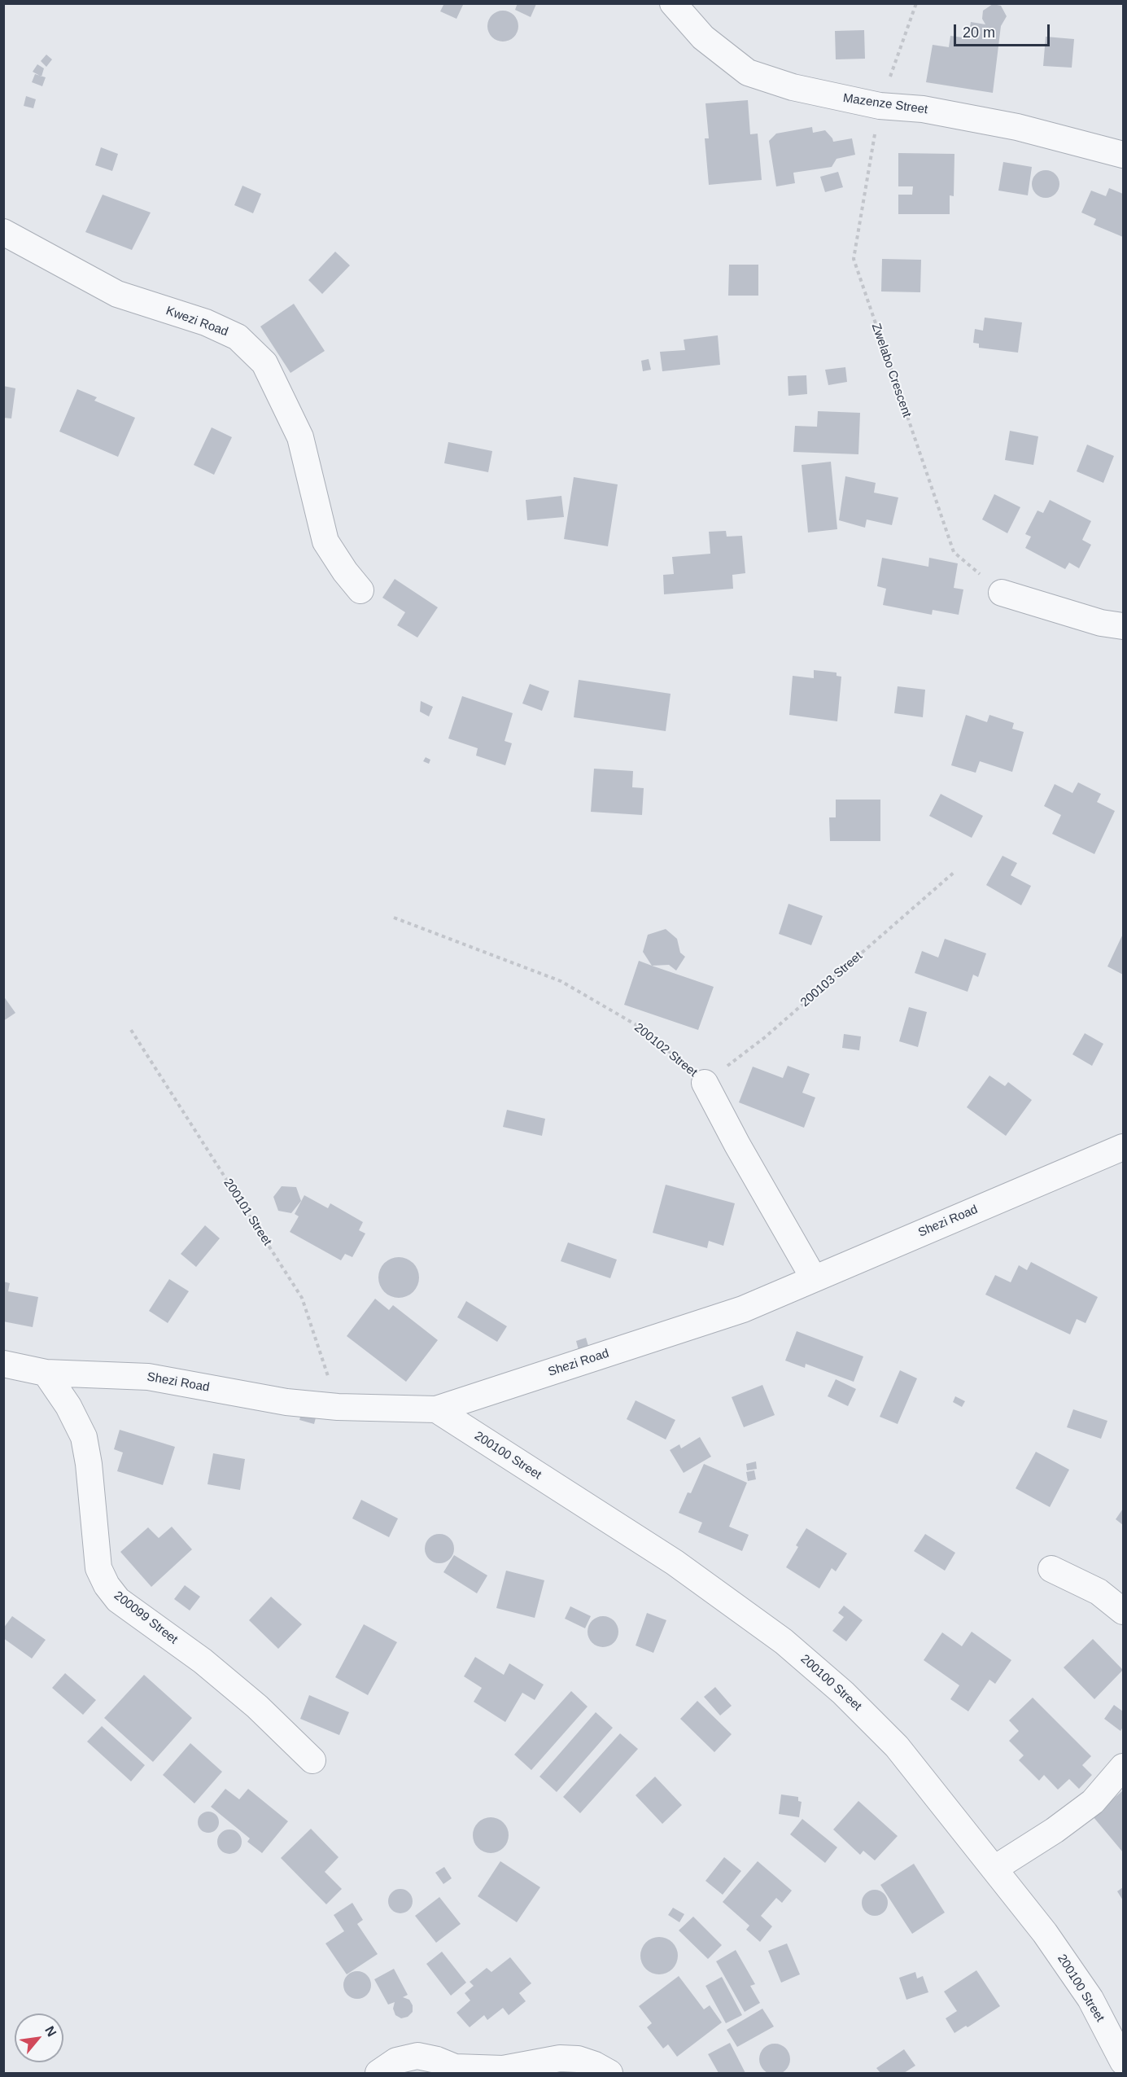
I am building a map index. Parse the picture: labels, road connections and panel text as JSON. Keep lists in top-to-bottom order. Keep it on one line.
{"streets":{"street":["Mazenze Street","Kwezi Road","200102 Street","Shezi Road","200100 Street","200099 Street"],"path":["Zwelabo Crescent","200103 Street","200101 Street"]},"crossings":[["Mazenze Street","Zwelabo Crescent"],["200103 Street","200102 Street"],["200102 Street","Shezi Road"],["200101 Street","Shezi Road"],["Shezi Road","200100 Street"],["Shezi Road","200099 Street"]],"scale_bar":"20 m","north":"top right"}
